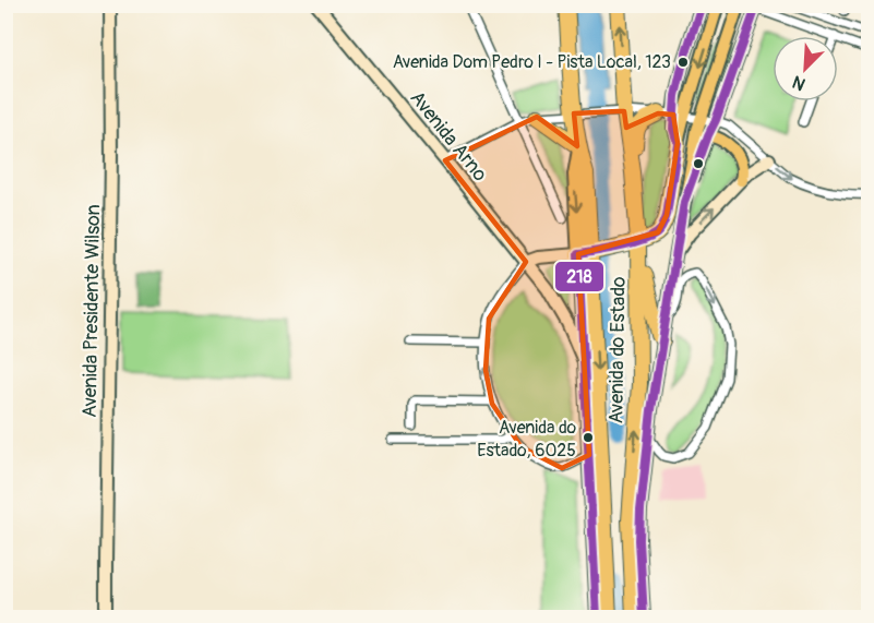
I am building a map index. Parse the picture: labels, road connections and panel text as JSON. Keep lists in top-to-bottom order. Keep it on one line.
{"streets":{"highway":["Avenida do Estado"],"street":["Avenida Arno","Avenida Presidente Wilson"]},"crossings":[["Avenida Arno","Avenida do Estado"]],"places":["Avenida Dom Pedro I - Pista Local, 123","Avenida do Estado, 6025"],"lines":["transit line 218"],"north":"bottom left"}
